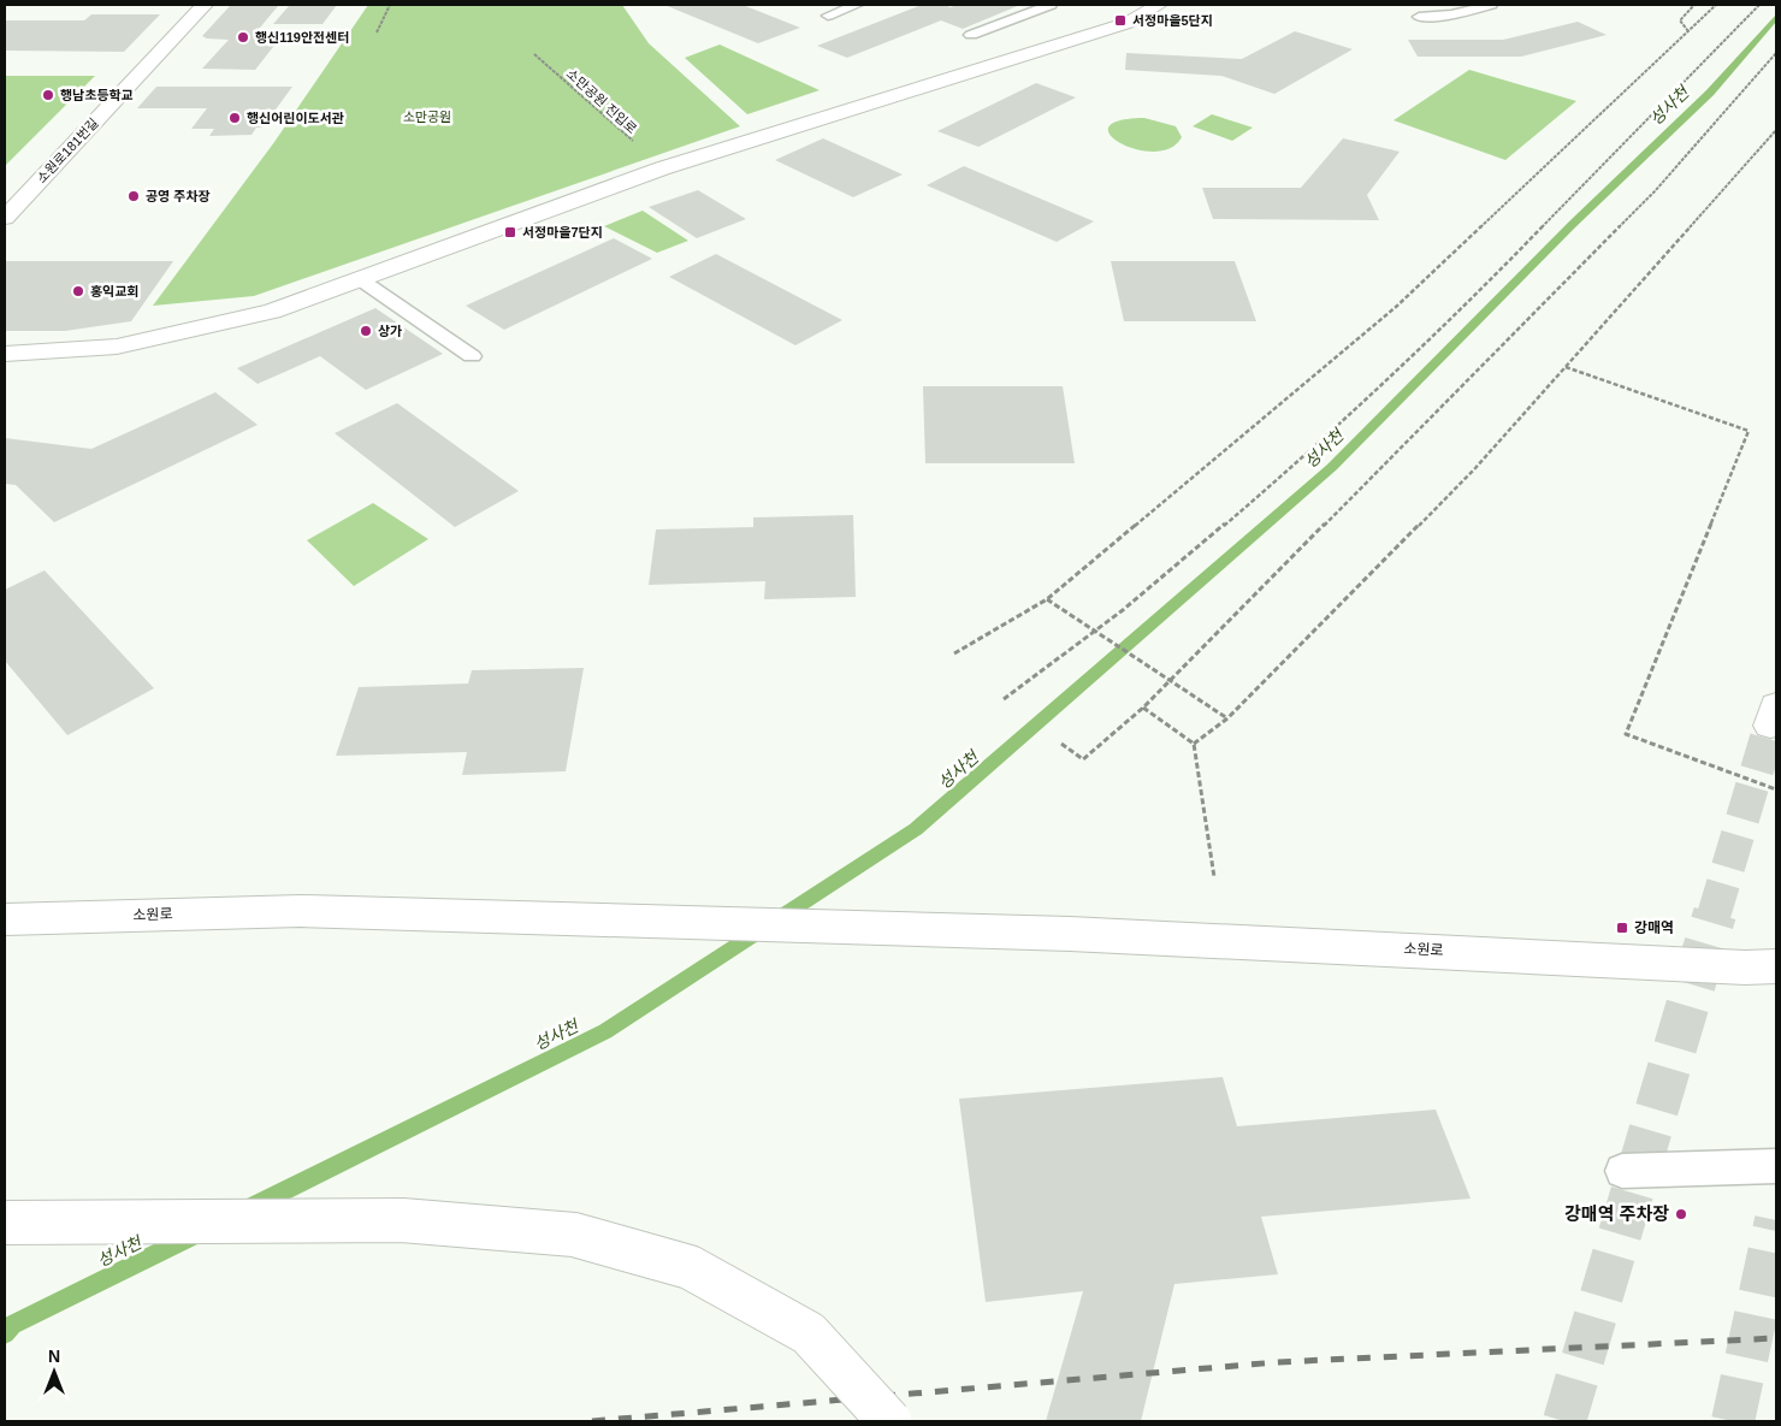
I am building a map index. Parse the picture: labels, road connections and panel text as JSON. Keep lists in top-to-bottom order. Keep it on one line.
{"streets":{"street":["소원로181번길","소원로"],"path":["소만공원 진입로"]},"water":["성사천"],"parks":["소만공원"],"places":{"transit":["서정마을5단지","서정마을7단지","강매역"],"other":["행신119안전센터","행남초등학교","행신어린이도서관","공영 주차장","홍익교회","상가","강매역 주차장"]},"north":"top"}
